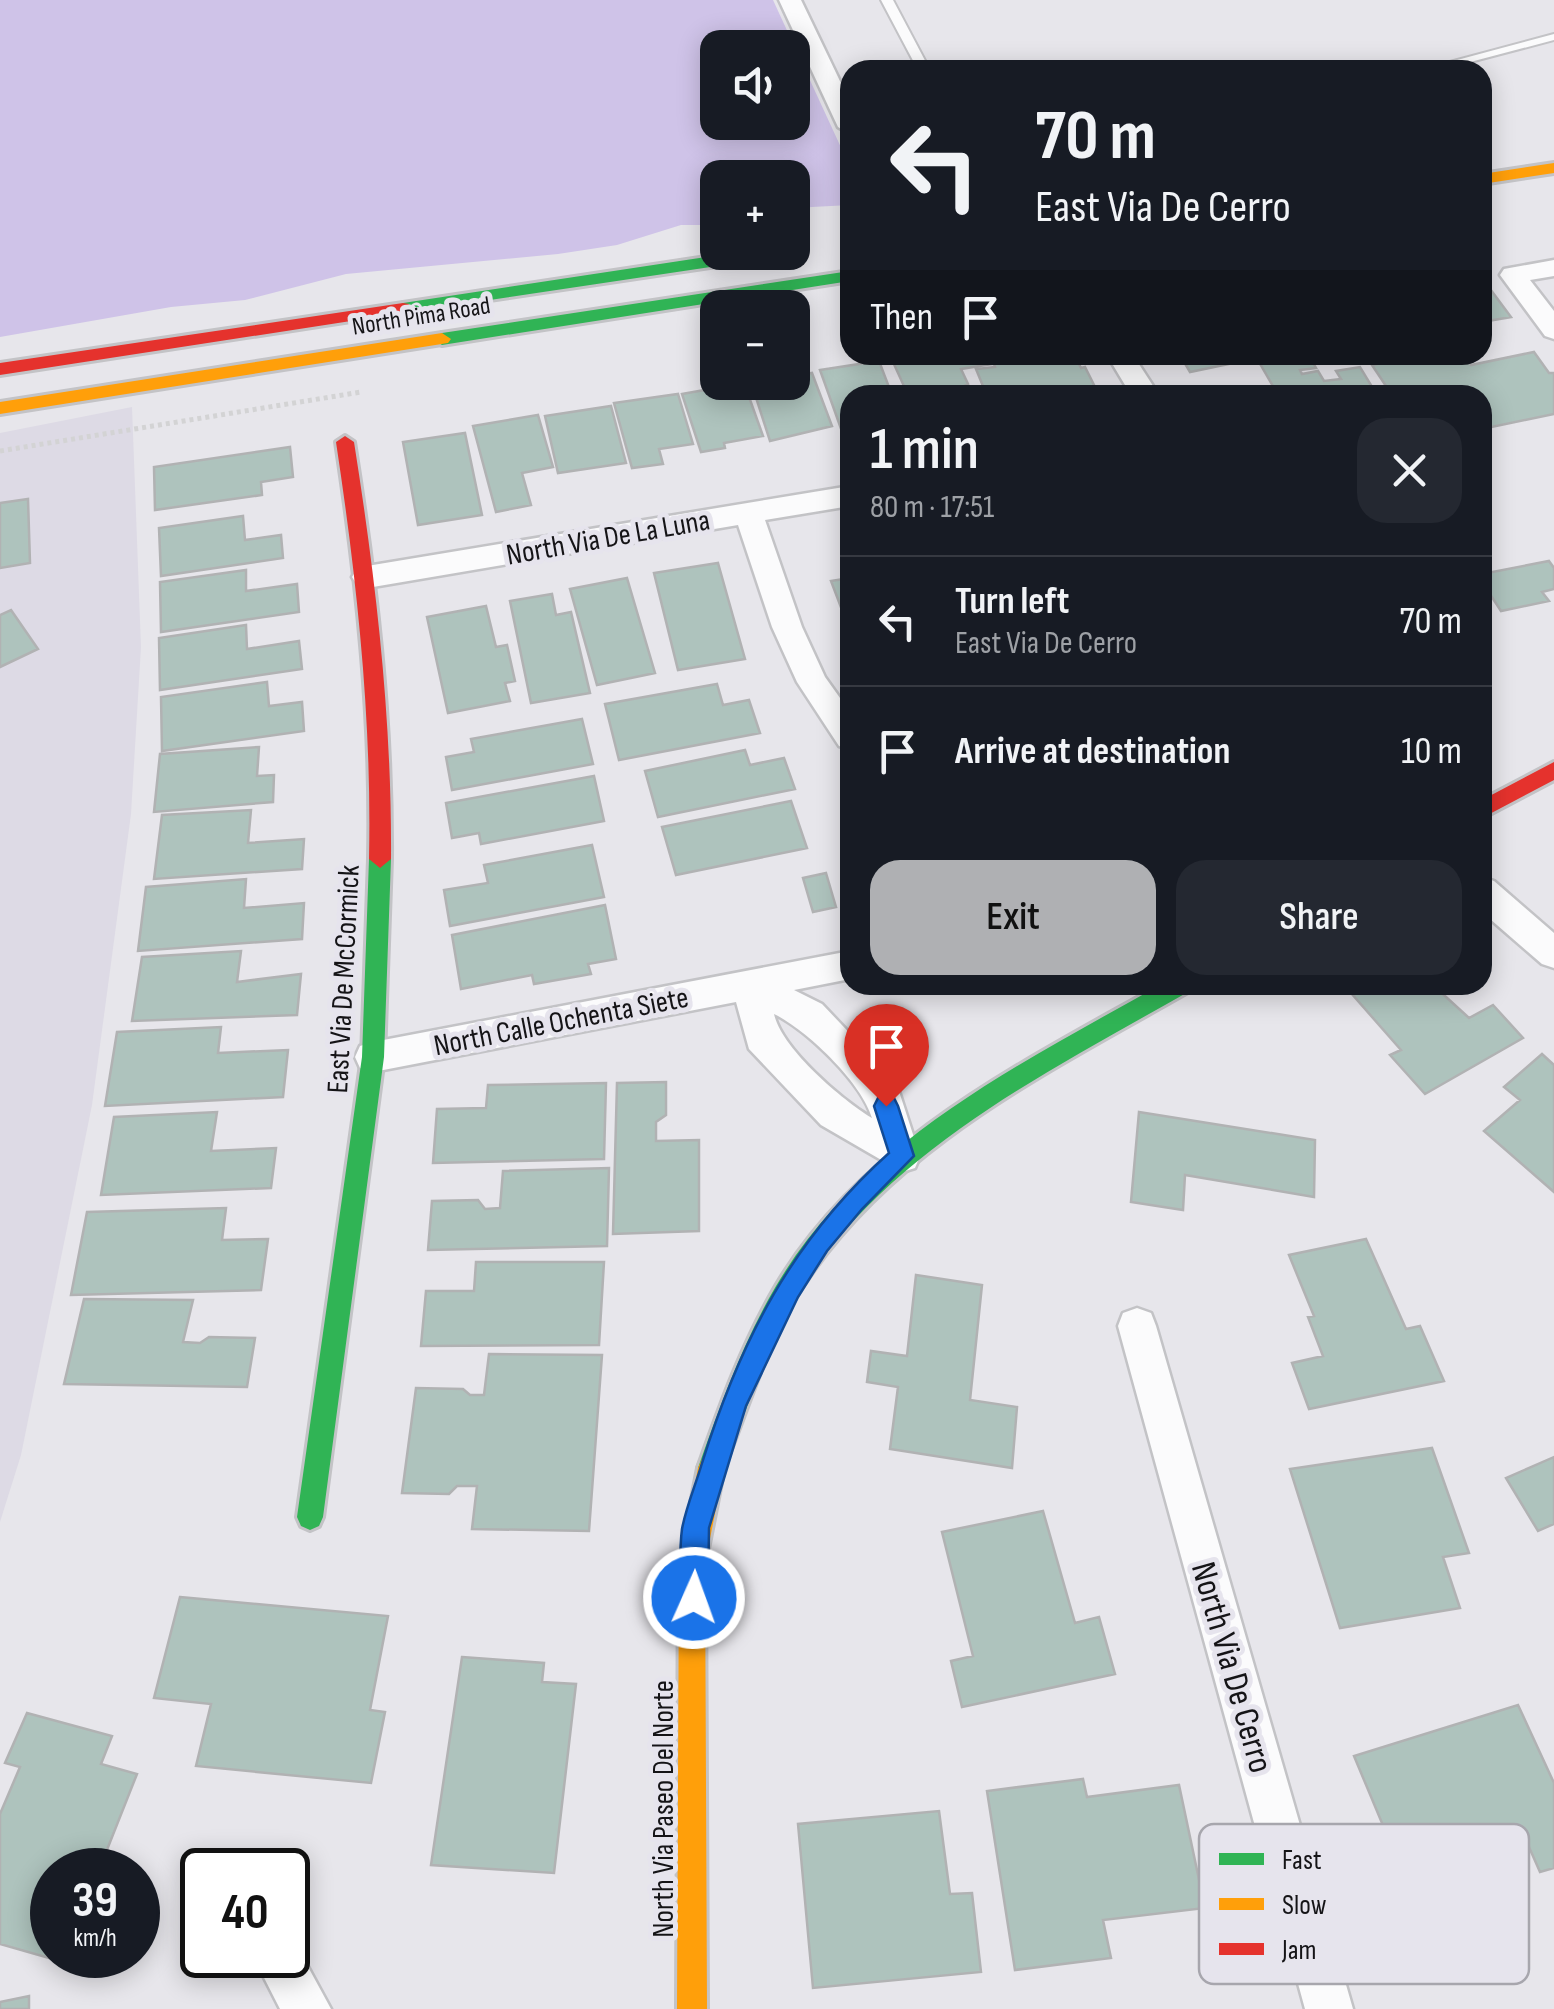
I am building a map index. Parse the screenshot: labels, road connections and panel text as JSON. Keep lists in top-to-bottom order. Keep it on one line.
{"streets":{"street":["North Pima Road","North Via De La Luna","East Via De McCormick","North Calle Ochenta Siete","North Via De Cerro","North Via Paseo Del Norte"]},"crossings":[["North Via De La Luna","East Via De McCormick"],["East Via De McCormick","North Calle Ochenta Siete"]],"legend":["Fast","Slow","Jam"],"page":{"map_buttons":["+","−"],"turn":["70 m","East Via De Cerro"],"then":"Then","heading":["1 min","80 m · 17:51"],"list":[{"name":"Turn left","note":"East Via De Cerro","value":"70 m"},{"name":"Arrive at destination","value":"10 m"}],"buttons":["Exit","Share"],"speed":"39 km/h","limit":"40"}}
